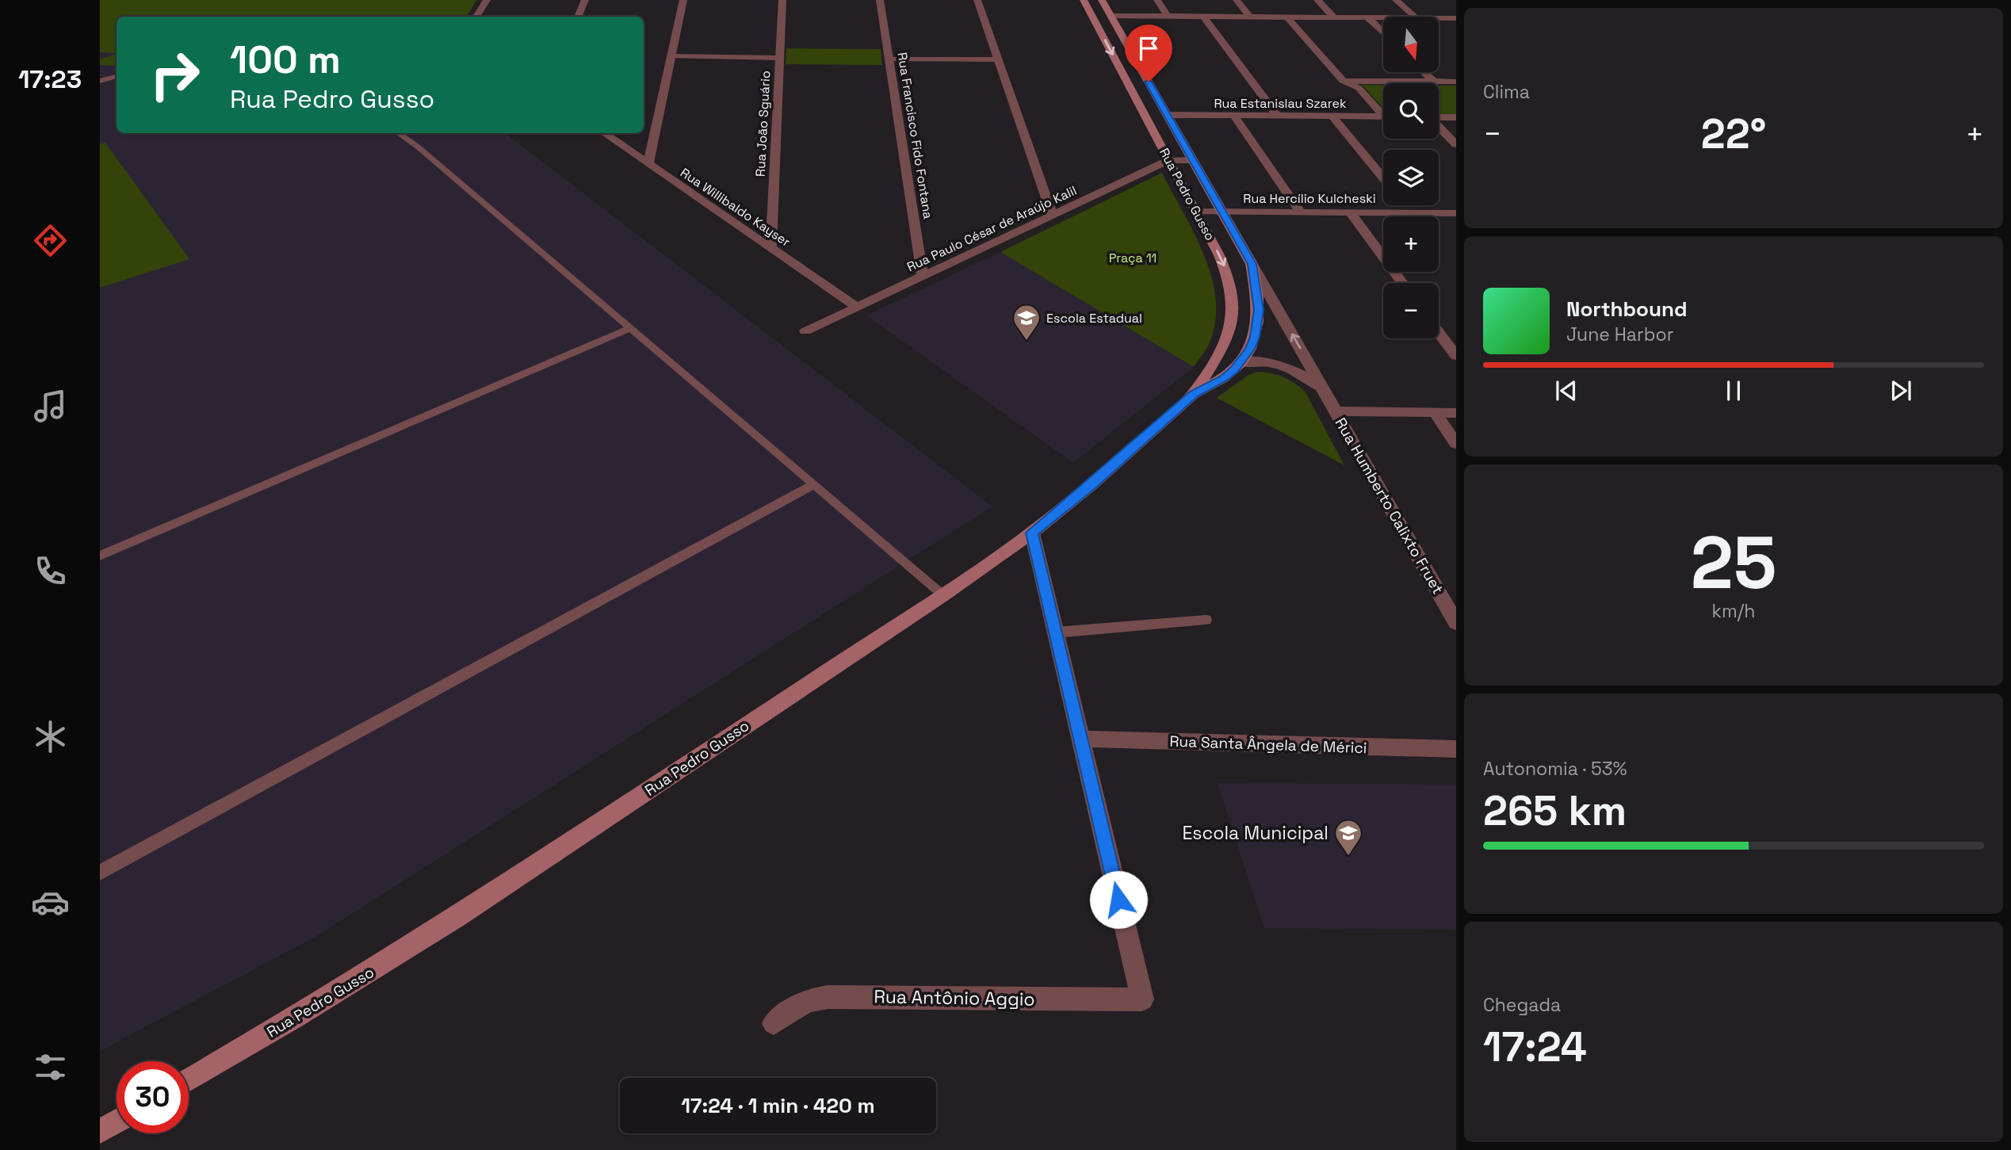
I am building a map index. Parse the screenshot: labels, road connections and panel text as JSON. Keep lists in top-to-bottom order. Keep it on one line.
{"streets":{"main road":["Rua Pedro Gusso"],"street":["Rua Estanislau Szarek","Rua João Sguário","Rua Francisco Fido Fontana","Rua Hercílio Kulcheski","Rua Willibaldo Kayser","Rua Paulo César de Araújo Kalil","Rua Humberto Calixto Fruet","Rua Santa Ângela de Mérici","Rua Antônio Aggio"]},"crossings":[["Rua Estanislau Szarek","Rua Pedro Gusso"],["Rua João Sguário","Rua Willibaldo Kayser"],["Rua Francisco Fido Fontana","Rua Paulo César de Araújo Kalil"],["Rua Pedro Gusso","Rua Hercílio Kulcheski"],["Rua Pedro Gusso","Rua Paulo César de Araújo Kalil"],["Rua Pedro Gusso","Rua Humberto Calixto Fruet"],["Rua Willibaldo Kayser","Rua Paulo César de Araújo Kalil"],["Rua Santa Ângela de Mérici","Rua Antônio Aggio"]],"parks":["Praça 11"],"places":{"school or university":["Escola Estadual","Escola Municipal"]},"north":"bottom","page":{"tabs":"17:23","tile":["Clima",["25","km/h"],["Autonomia · 53%","265 km"],["Chegada","17:24"]],"map_buttons":["+","−"],"turn":["100 m","Rua Pedro Gusso"],"heat":["−","22°","+"],"song":["Northbound","June Harbor"],"limit":"30","trip":"17:24 · 1 min · 420 m"}}
